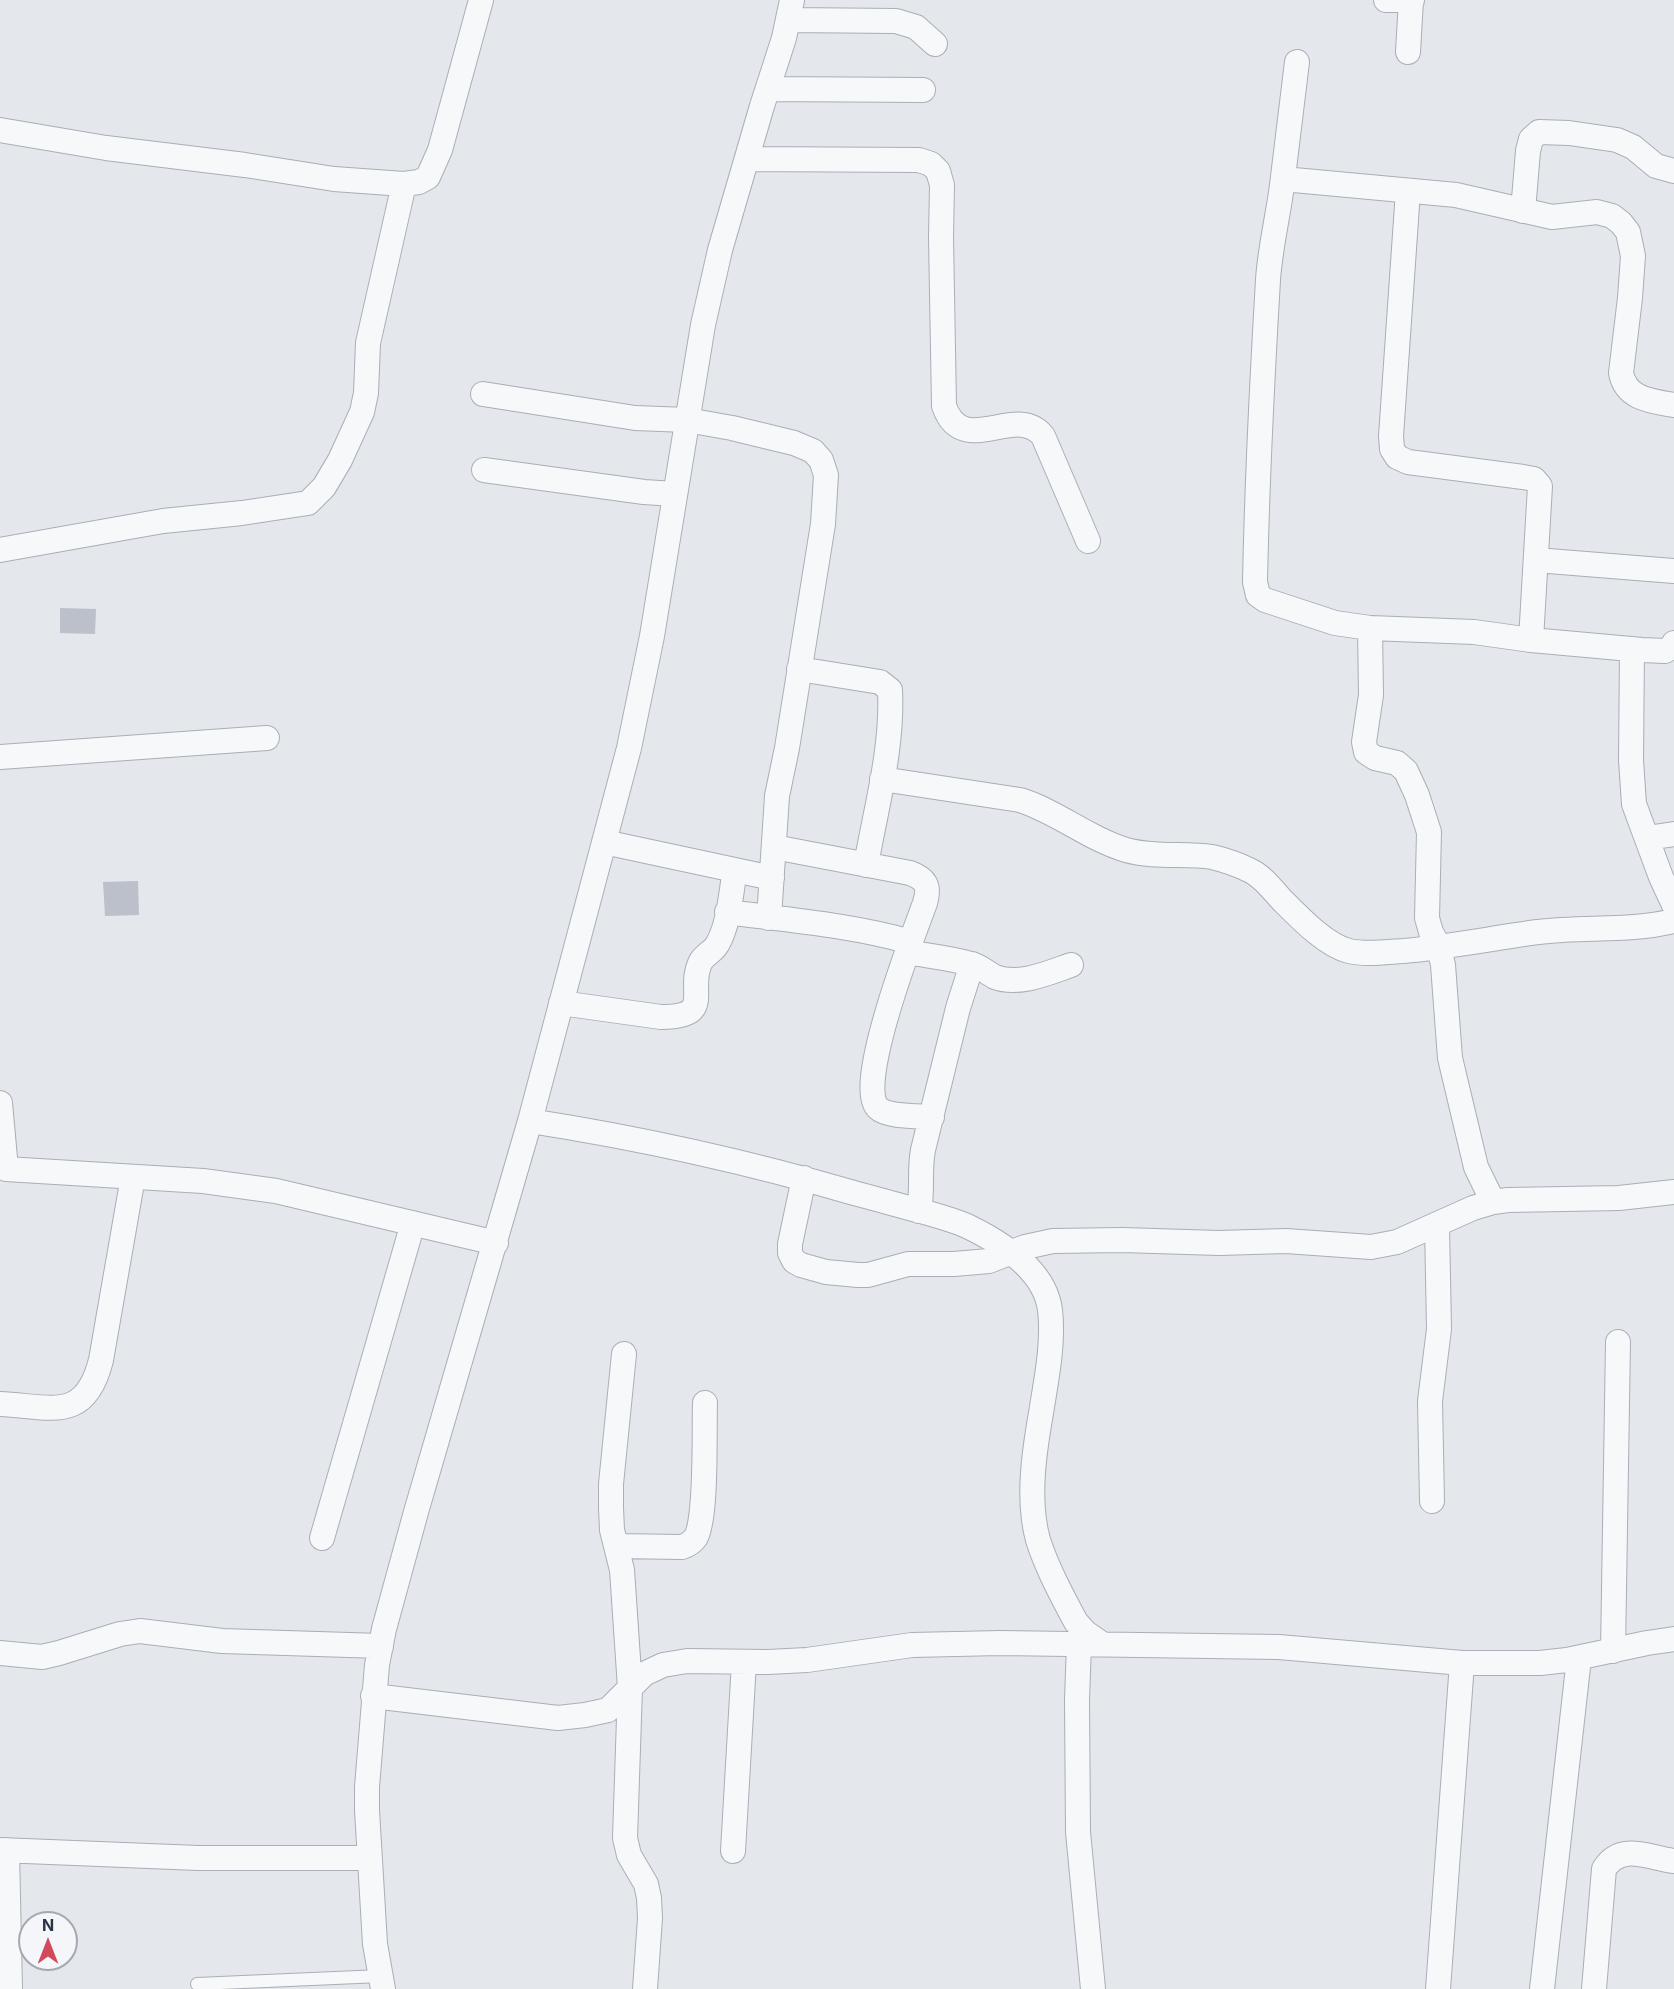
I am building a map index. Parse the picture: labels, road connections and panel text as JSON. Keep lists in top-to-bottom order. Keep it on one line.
{"north":"top"}
